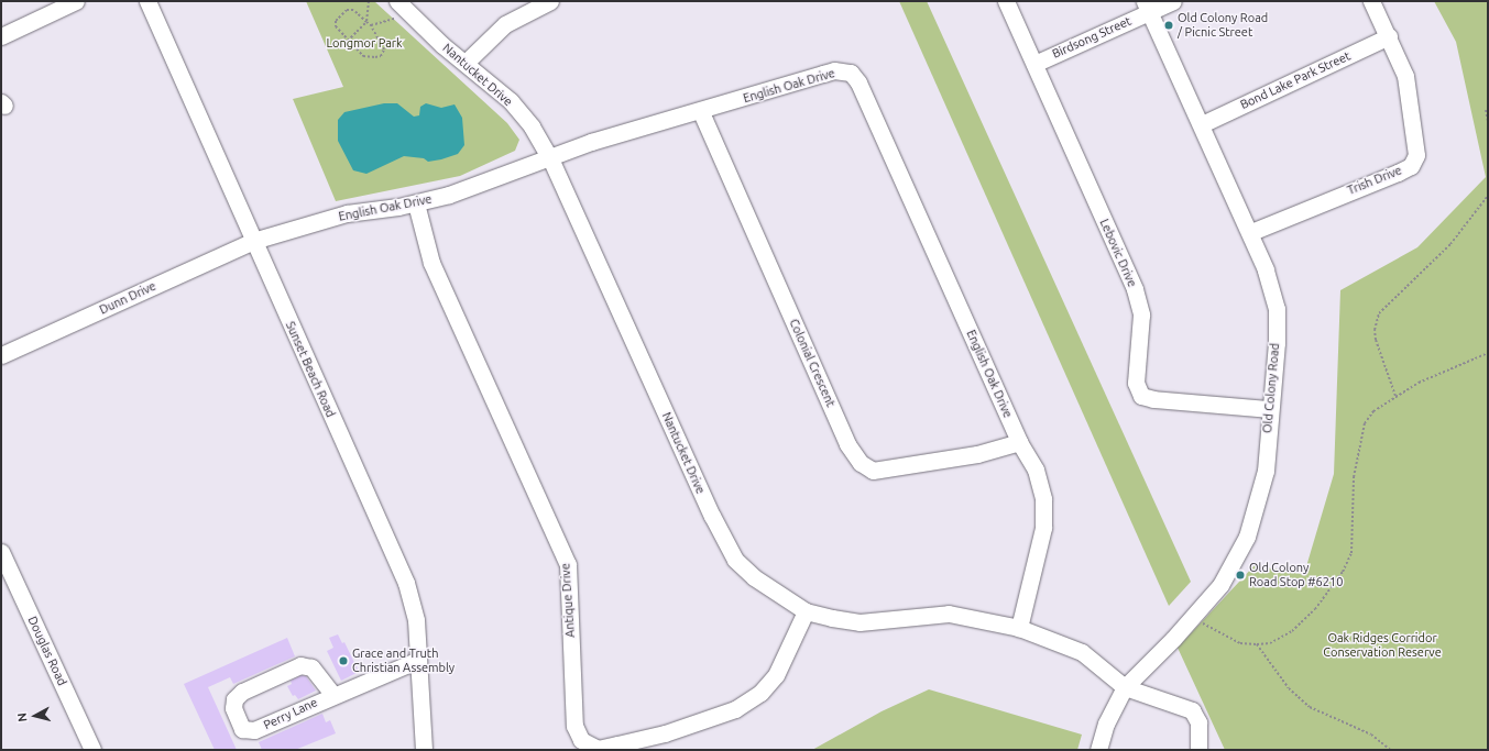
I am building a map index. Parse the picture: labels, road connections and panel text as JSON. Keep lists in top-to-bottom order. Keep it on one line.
{"streets":{"street":["Birdsong Street","Nantucket Drive","Bond Lake Park Street","English Oak Drive","Trish Drive","Lebovic Drive","Dunn Drive","Colonial Crescent","Sunset Beach Road","Old Colony Road","Antique Drive","Douglas Road","Perry Lane"]},"crossings":[["Birdsong Street","Lebovic Drive"],["Birdsong Street","Old Colony Road"],["Nantucket Drive","English Oak Drive"],["Nantucket Drive","Old Colony Road"],["Nantucket Drive","Antique Drive"],["Bond Lake Park Street","Trish Drive"],["Bond Lake Park Street","Old Colony Road"],["English Oak Drive","Dunn Drive"],["English Oak Drive","Colonial Crescent"],["English Oak Drive","Sunset Beach Road"],["English Oak Drive","Antique Drive"],["Trish Drive","Old Colony Road"],["Lebovic Drive","Old Colony Road"],["Dunn Drive","Sunset Beach Road"],["Sunset Beach Road","Perry Lane"]],"parks":["Longmor Park","Oak Ridges Corridor Conservation Reserve"],"places":["Old Colony Road / Picnic Street","Old Colony Road Stop #6210","Grace and Truth Christian Assembly"],"north":"left"}
